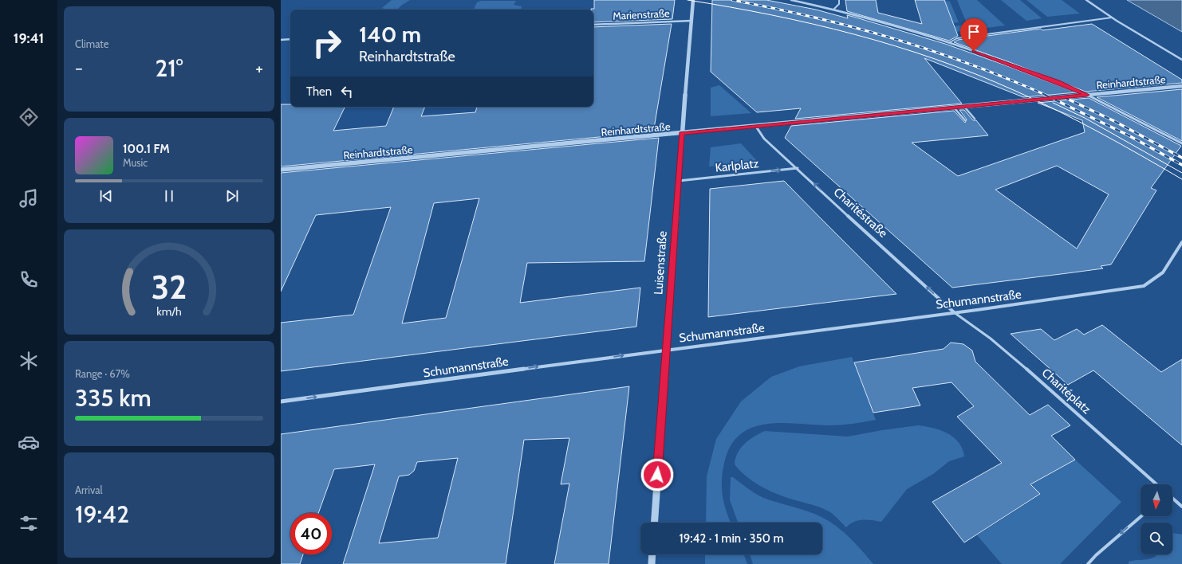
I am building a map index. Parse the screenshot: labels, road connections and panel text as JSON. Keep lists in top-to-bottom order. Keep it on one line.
{"streets":{"street":["Marienstraße","Reinhardtstraße","Karlplatz","Charitéstraße","Luisenstraße","Schumannstraße"],"lane":["Charitéplatz"]},"crossings":[["Marienstraße","Luisenstraße"],["Reinhardtstraße","Charitéstraße"],["Reinhardtstraße","Luisenstraße"],["Karlplatz","Charitéstraße"],["Karlplatz","Luisenstraße"],["Charitéstraße","Schumannstraße"],["Charitéstraße","Charitéplatz"],["Luisenstraße","Schumannstraße"],["Schumannstraße","Charitéplatz"]],"one_way":["Karlplatz","Charitéstraße","Schumannstraße"],"north":"bottom","page":{"tabs":"19:41","tile":["Climate",["Range · 67%","335 km"],["Arrival","19:42"]],"turn":["140 m","Reinhardtstraße"],"heat":["−","21°","+"],"then":"Then","song":["100.1 FM","Music"],"limit":"40","trip":"19:42 · 1 min · 350 m","gauge":["32","km/h"]}}
